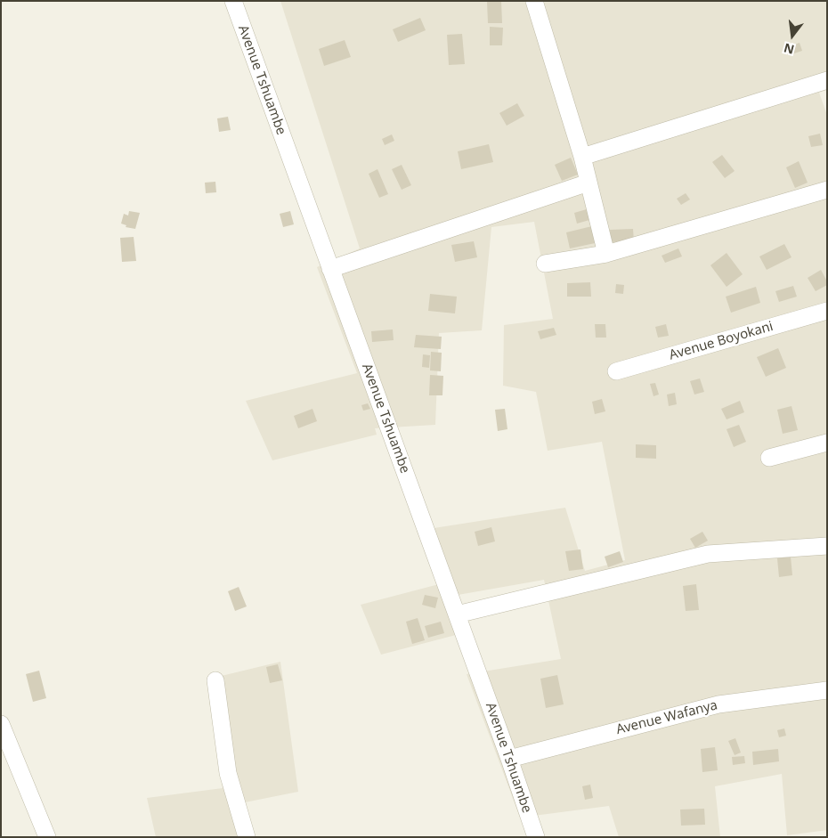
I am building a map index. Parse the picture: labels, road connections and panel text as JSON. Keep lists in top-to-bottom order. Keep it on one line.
{"streets":{"street":["Avenue Tshuambe","Avenue Boyokani","Avenue Wafanya"]},"crossings":[["Avenue Tshuambe","Avenue Wafanya"]],"north":"bottom"}
